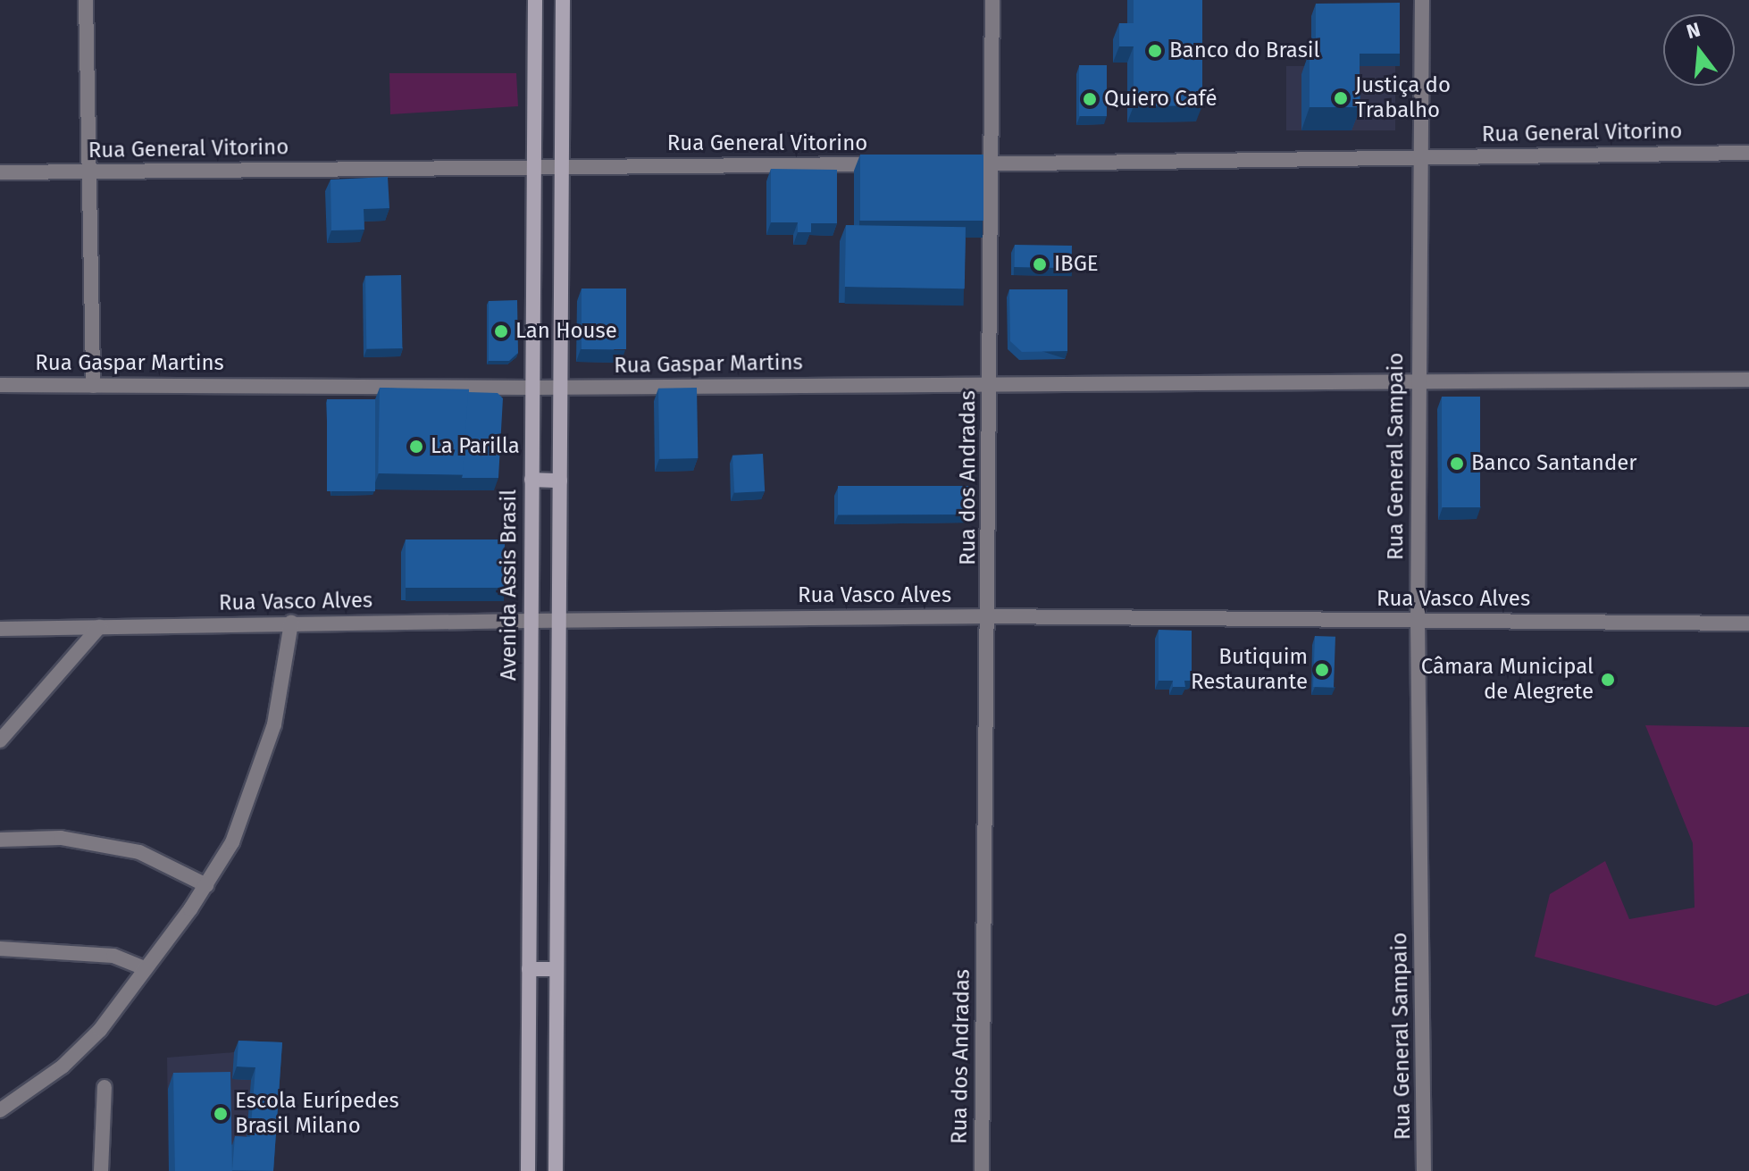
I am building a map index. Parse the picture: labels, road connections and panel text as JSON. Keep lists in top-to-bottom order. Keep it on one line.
{"streets":{"main road":["Avenida Assis Brasil"],"street":["Rua General Vitorino","Rua Gaspar Martins","Rua General Sampaio","Rua dos Andradas","Rua Vasco Alves"]},"crossings":[["Rua General Vitorino","Rua General Sampaio"],["Rua General Vitorino","Rua dos Andradas"],["Rua General Vitorino","Avenida Assis Brasil"],["Rua Gaspar Martins","Rua General Sampaio"],["Rua Gaspar Martins","Rua dos Andradas"],["Rua Gaspar Martins","Avenida Assis Brasil"],["Rua General Sampaio","Rua Vasco Alves"],["Rua dos Andradas","Rua Vasco Alves"],["Avenida Assis Brasil","Rua Vasco Alves"]],"places":["Banco do Brasil","Justiça do Trabalho","Quiero Café","IBGE","Lan House","La Parilla","Banco Santander","Butiquim Restaurante","Câmara Municipal de Alegrete","Escola Eurípedes Brasil Milano"],"north":"top"}
